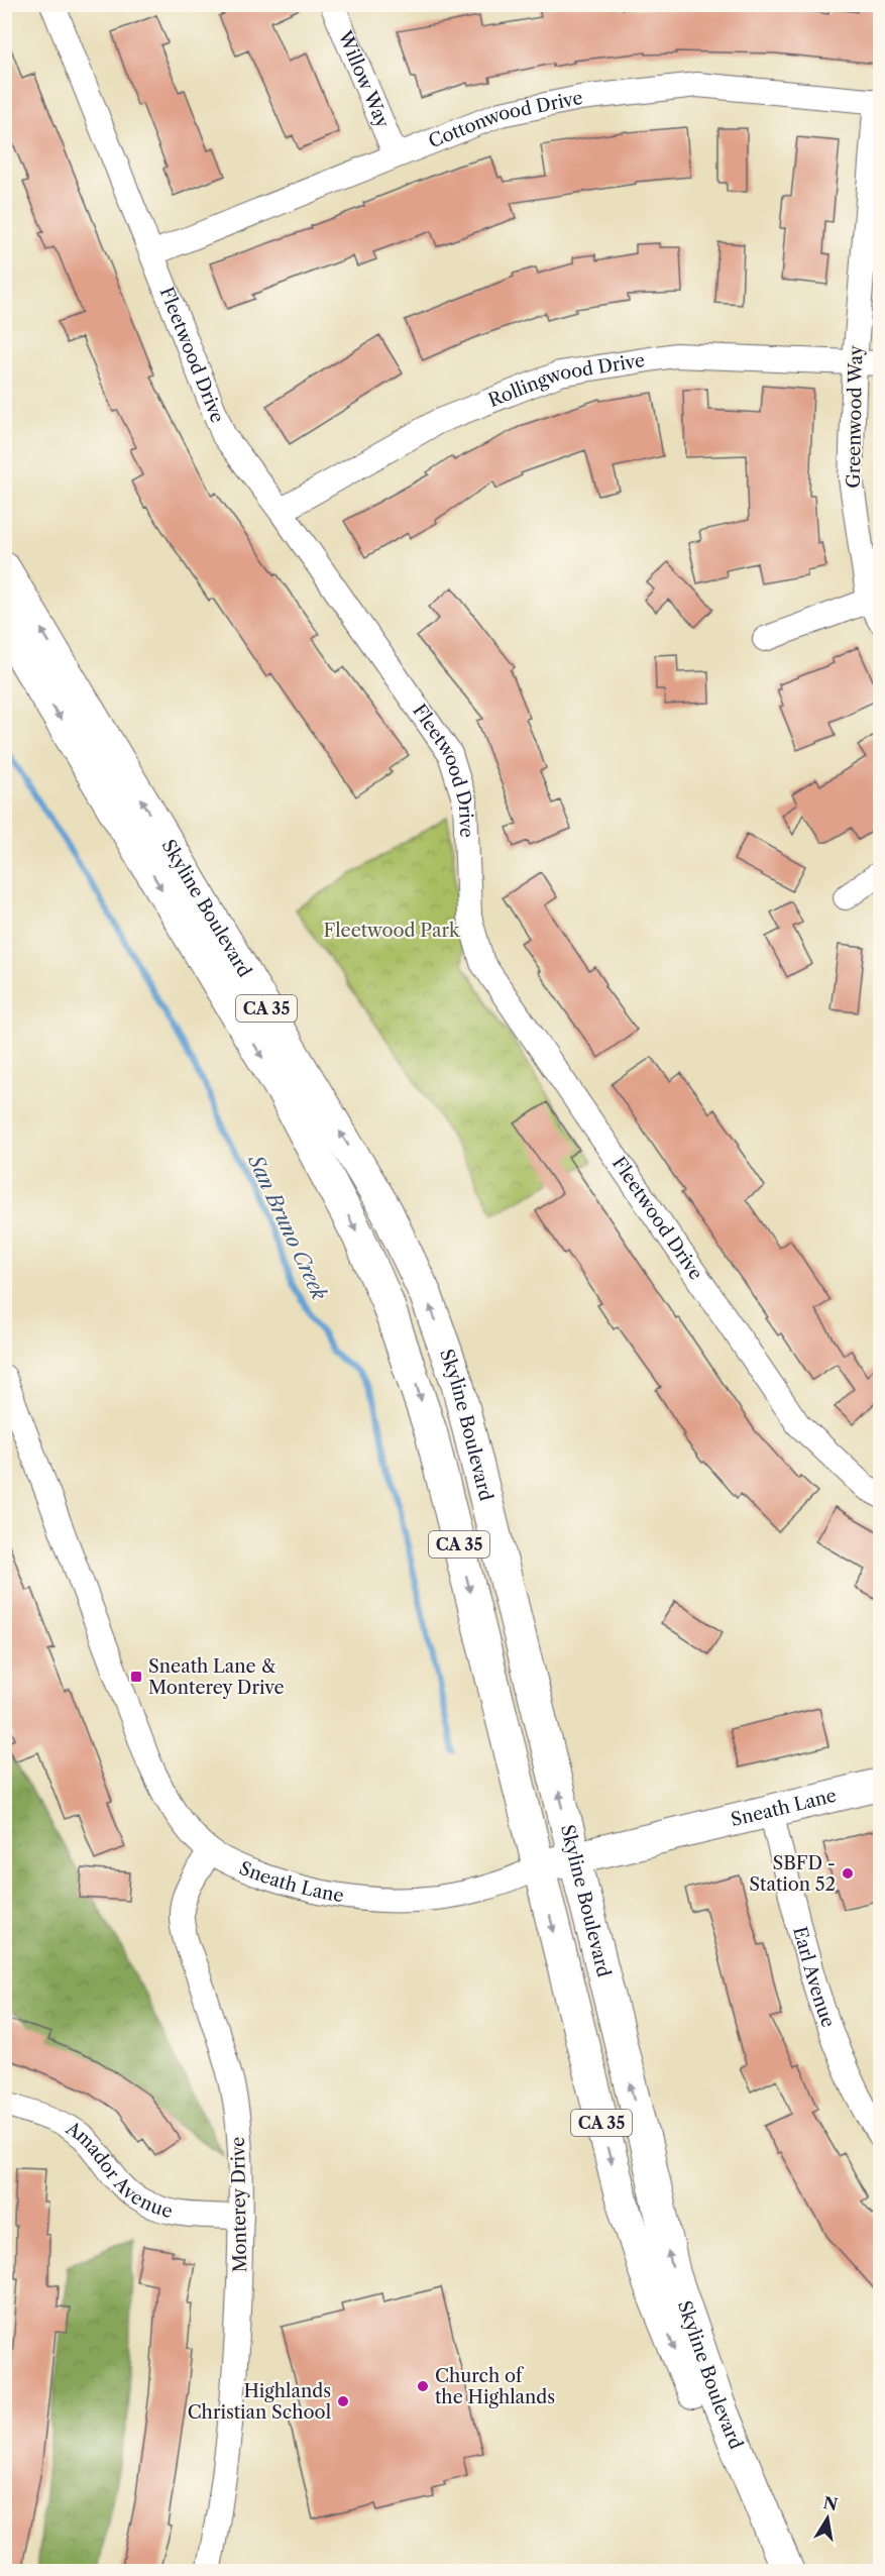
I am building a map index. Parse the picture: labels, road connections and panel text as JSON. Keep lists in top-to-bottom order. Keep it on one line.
{"streets":{"main road":["Skyline Boulevard","CA 35","Sneath Lane"],"street":["Willow Way","Cottonwood Drive","Fleetwood Drive","Rollingwood Drive","Greenwood Way","Earl Avenue","Amador Avenue","Monterey Drive"]},"crossings":[["Willow Way","Cottonwood Drive"],["Cottonwood Drive","Fleetwood Drive"],["Cottonwood Drive","Greenwood Way"],["Fleetwood Drive","Rollingwood Drive"],["Rollingwood Drive","Greenwood Way"],["Skyline Boulevard","Sneath Lane"],["Sneath Lane","Earl Avenue"],["Sneath Lane","Monterey Drive"],["Amador Avenue","Monterey Drive"]],"water":["San Bruno Creek"],"parks":["Fleetwood Park"],"places":{"transit":["Sneath Lane & Monterey Drive"],"other":["SBFD - Station 52","Church of the Highlands","Highlands Christian School"]},"north":"top"}
